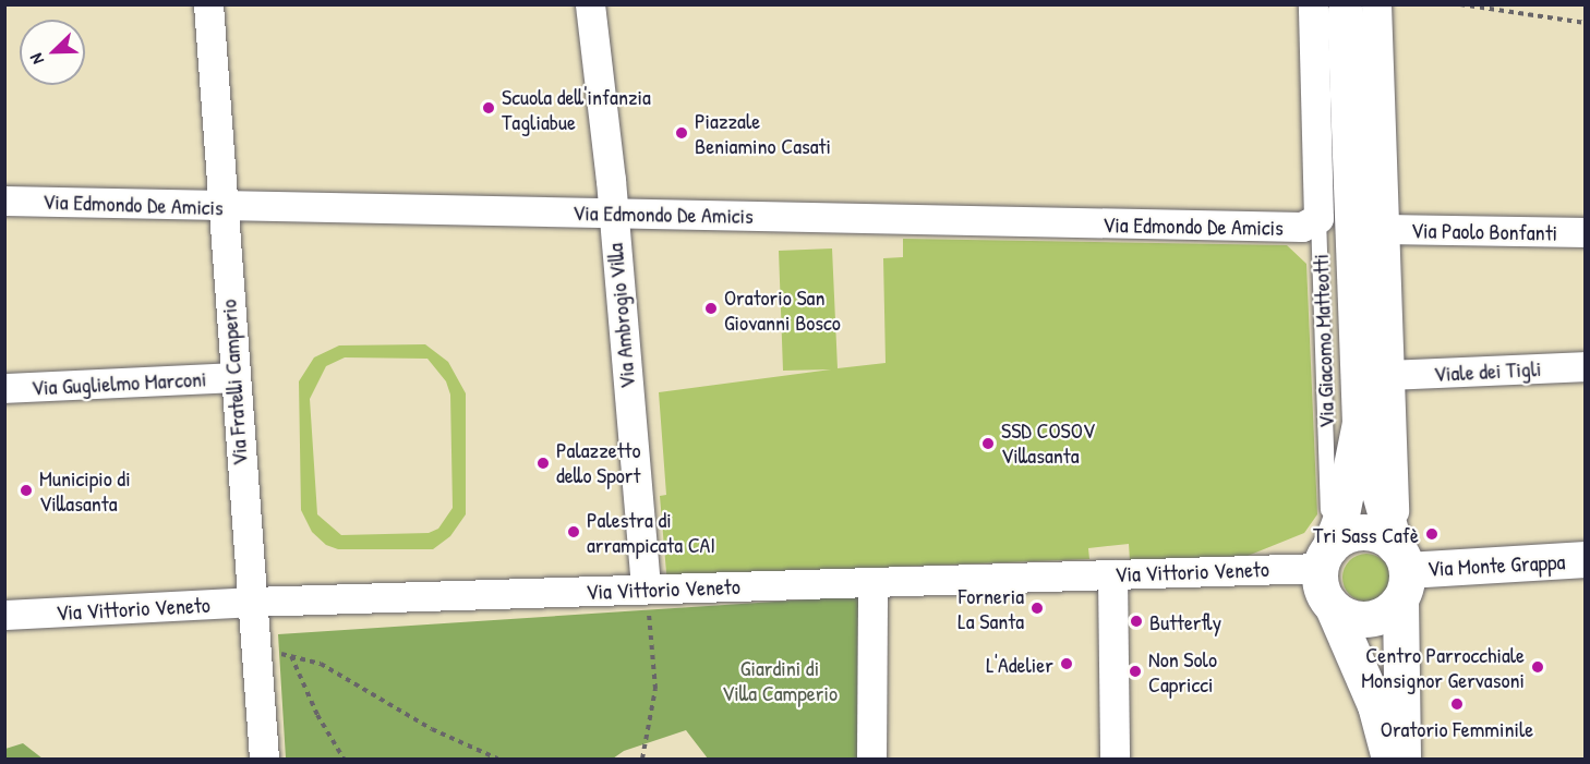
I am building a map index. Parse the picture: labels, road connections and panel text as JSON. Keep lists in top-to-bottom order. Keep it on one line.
{"streets":{"street":["Via Edmondo De Amicis","Via Paolo Bonfanti","Via Ambrogio Villa","Via Giacomo Matteotti","Viale dei Tigli","Via Guglielmo Marconi","Via Fratelli Camperio","Via Monte Grappa","Via Vittorio Veneto"]},"crossings":[["Via Edmondo De Amicis","Via Ambrogio Villa"],["Via Edmondo De Amicis","Via Giacomo Matteotti"],["Via Edmondo De Amicis","Via Fratelli Camperio"],["Via Paolo Bonfanti","Via Giacomo Matteotti"],["Via Ambrogio Villa","Via Vittorio Veneto"],["Via Giacomo Matteotti","Viale dei Tigli"],["Via Giacomo Matteotti","Via Monte Grappa"],["Via Giacomo Matteotti","Via Vittorio Veneto"],["Via Guglielmo Marconi","Via Fratelli Camperio"],["Via Fratelli Camperio","Via Vittorio Veneto"],["Via Monte Grappa","Via Vittorio Veneto"]],"parks":["Giardini di Villa Camperio"],"places":["Scuola dell'infanzia Tagliabue","Piazzale Beniamino Casati","Oratorio San Giovanni Bosco","SSD COSOV Villasanta","Palazzetto dello Sport","Municipio di Villasanta","Palestra di arrampicata CAI","Tri Sass Cafè","Forneria La Santa","Butterfly","L'Adelier","Centro Parrocchiale Monsignor Gervasoni","Non Solo Capricci","Oratorio Femminile"],"north":"bottom left"}
